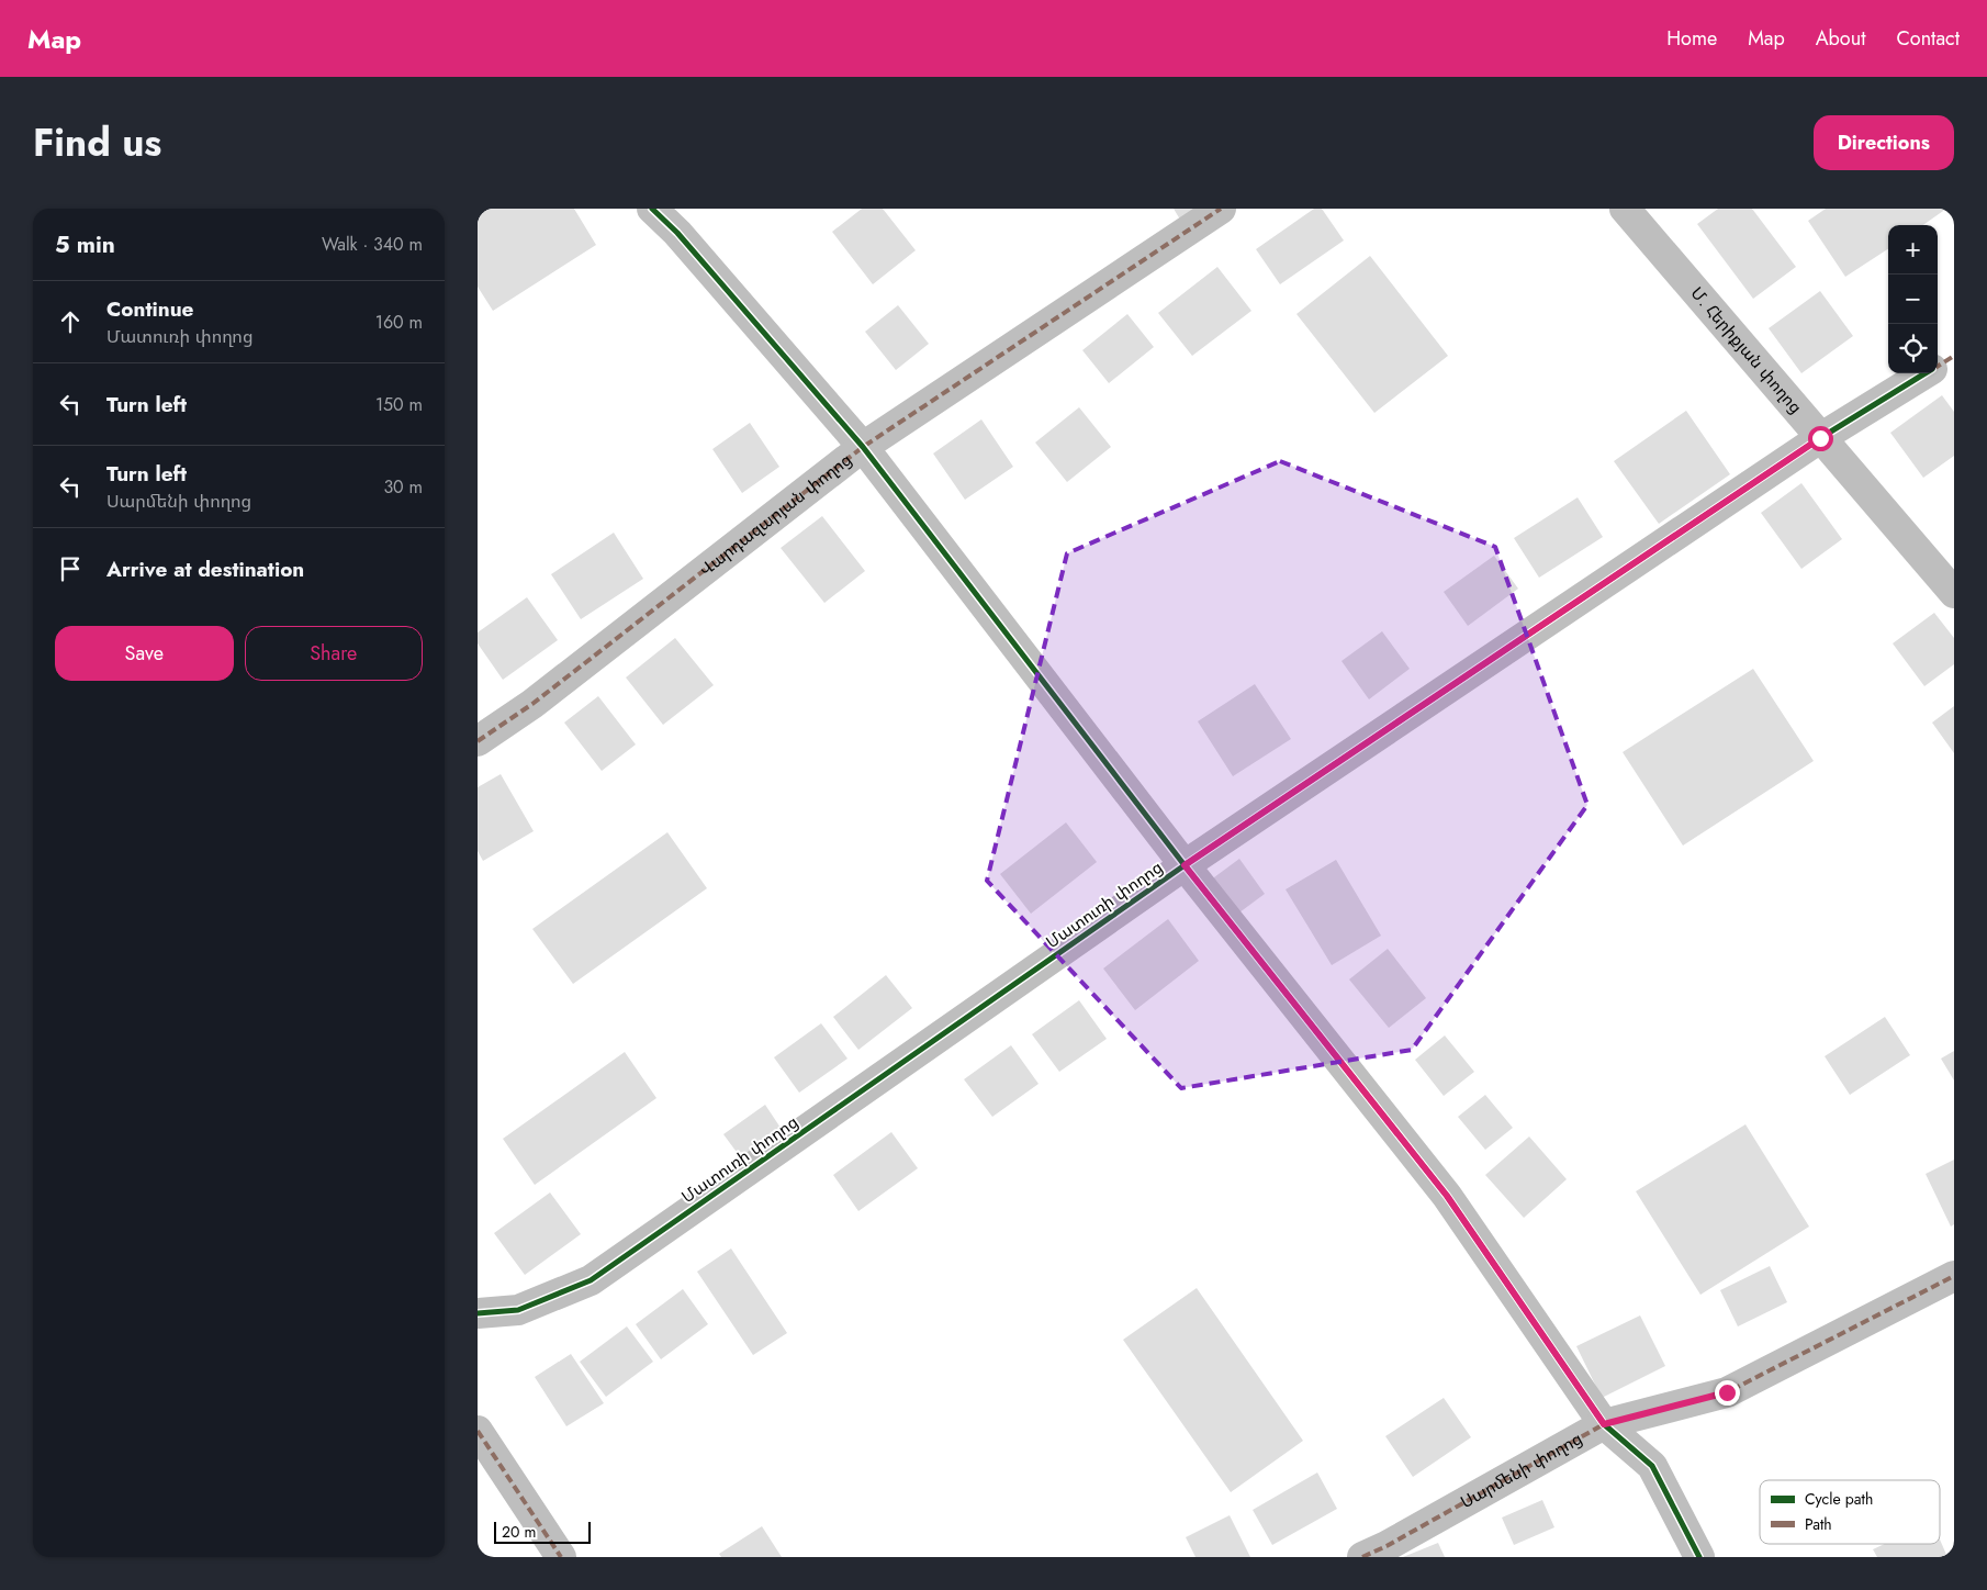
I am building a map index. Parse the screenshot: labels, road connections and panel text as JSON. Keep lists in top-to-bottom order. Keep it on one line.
{"streets":{"street":["Մ. Հերիքյան փողոց","Վարդազարյան փողոց","Մատուռի փողոց","Սարմենի փողոց"]},"crossings":[["Մ. Հերիքյան փողոց","Մատուռի փողոց"]],"legend":["Cycle path","Path"],"scale_bar":"20 m","page":{"header":"Map","nav":["Home","Map","About","Contact"],"title":"Find us","buttons":["Directions",["Save","Share"]],"heading":["5 min","Walk · 340 m"],"map_buttons":["+","−"],"list":[["Continue","Մատուռի փողոց","160 m"],["Turn left","150 m"],["Turn left","Սարմենի փողոց","30 m"],"Arrive at destination"],"scale":"20 m"}}
